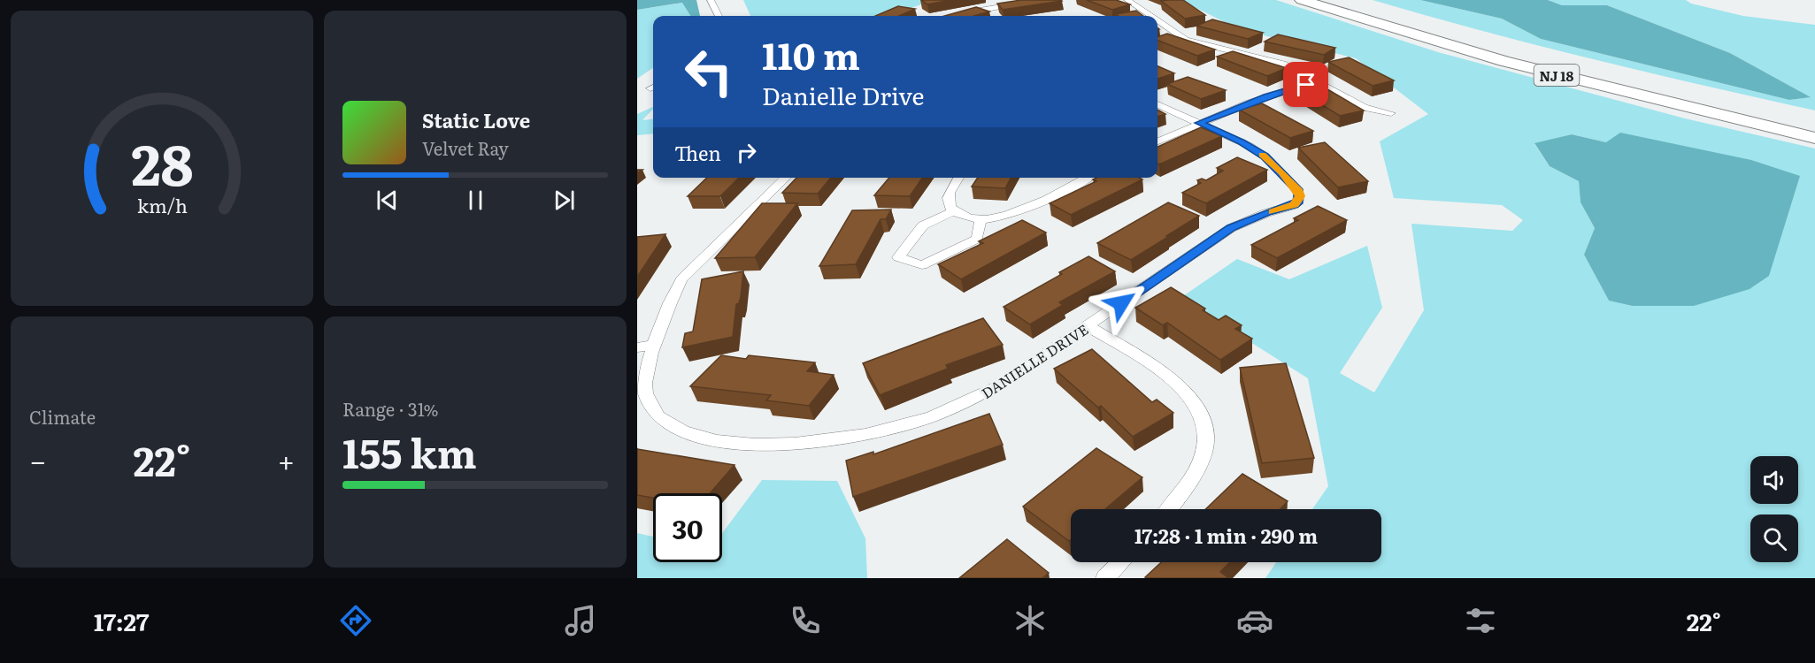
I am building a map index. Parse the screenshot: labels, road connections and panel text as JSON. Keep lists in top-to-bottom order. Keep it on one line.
{"streets":{"highway":["NJ 18"],"street":["DANIELLE DRIVE"]},"page":{"turn":["110 m","Danielle Drive"],"song":["Static Love","Velvet Ray"],"then":"Then","tile":["Climate",["Range · 31%","155 km"]],"heat":["−","22°","+"],"limit":"30","trip":"17:28 · 1 min · 290 m","tabs":["17:27","22°"],"gauge":["28","km/h"]}}
